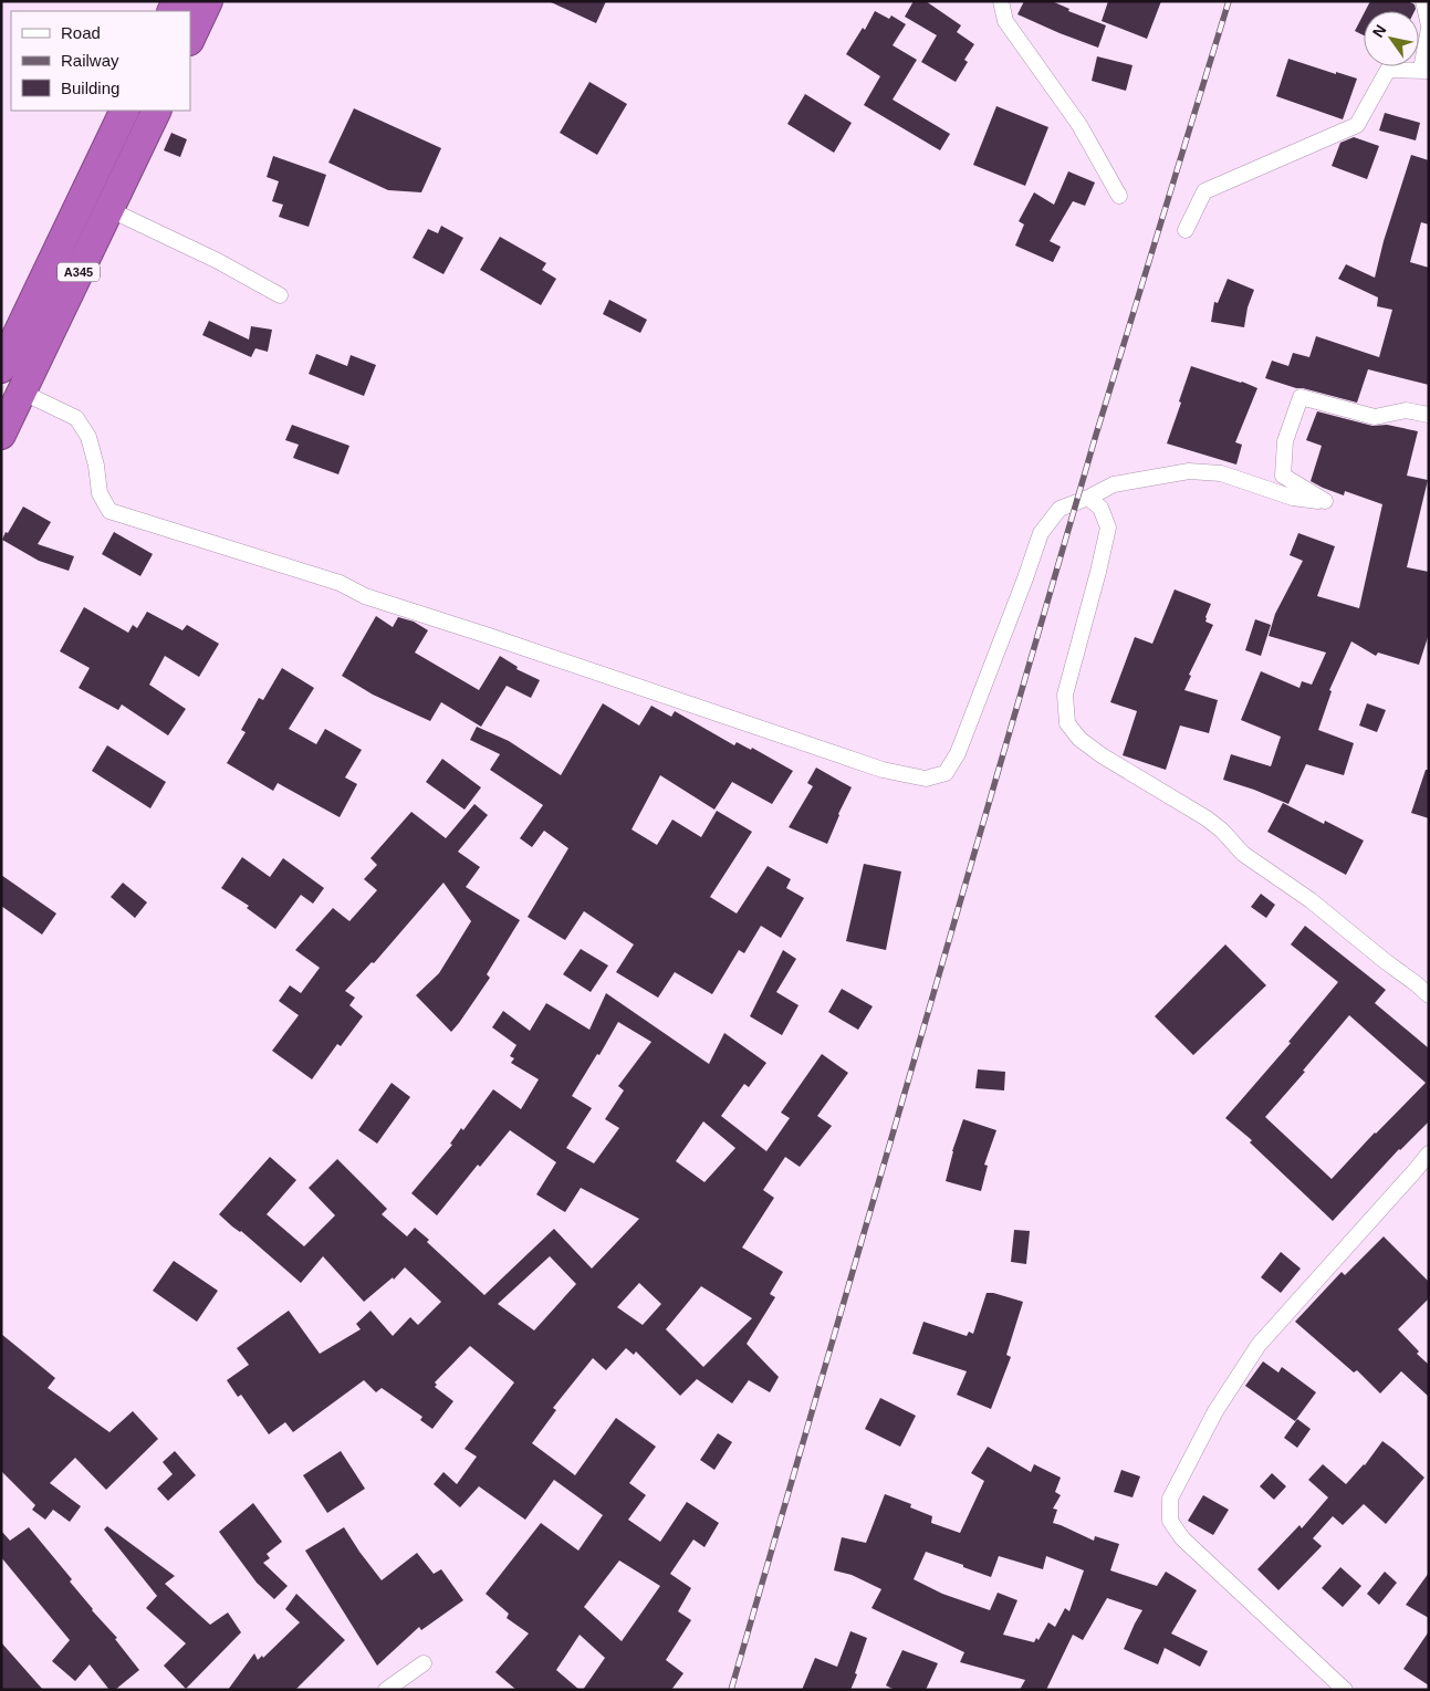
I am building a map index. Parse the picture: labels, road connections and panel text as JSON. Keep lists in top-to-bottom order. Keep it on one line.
{"streets":{"highway":["A345"]},"legend":["Road","Railway","Building"],"north":"top left"}
